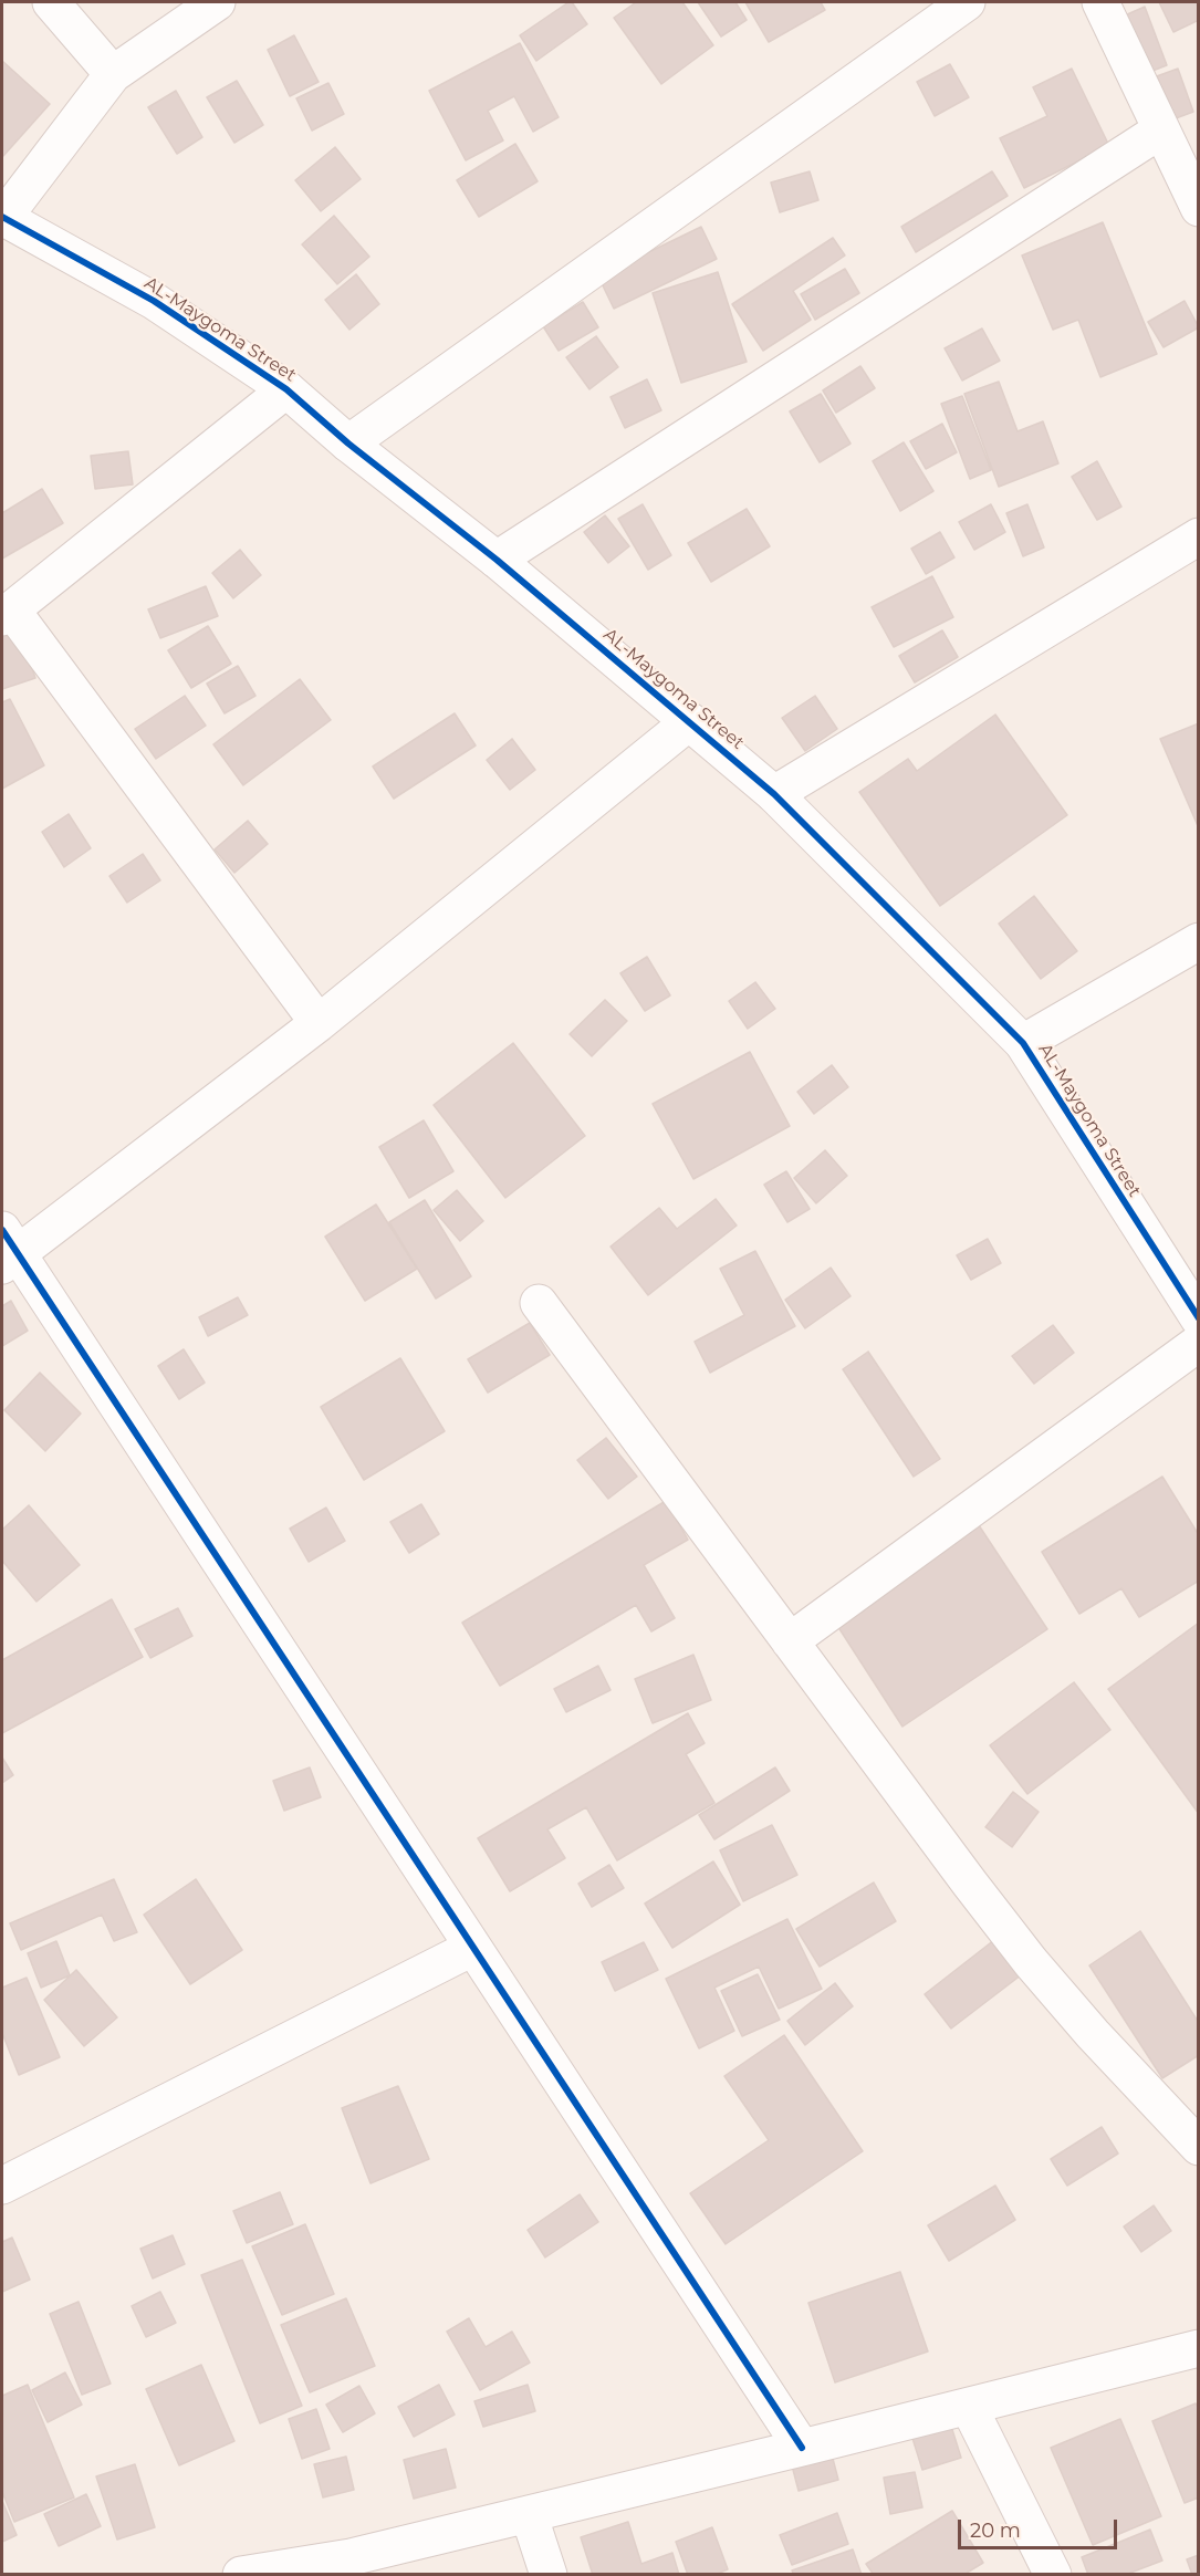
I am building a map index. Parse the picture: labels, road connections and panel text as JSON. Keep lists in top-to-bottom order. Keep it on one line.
{"streets":{"street":["AL-Maygoma Street"]},"scale_bar":"20 m"}
